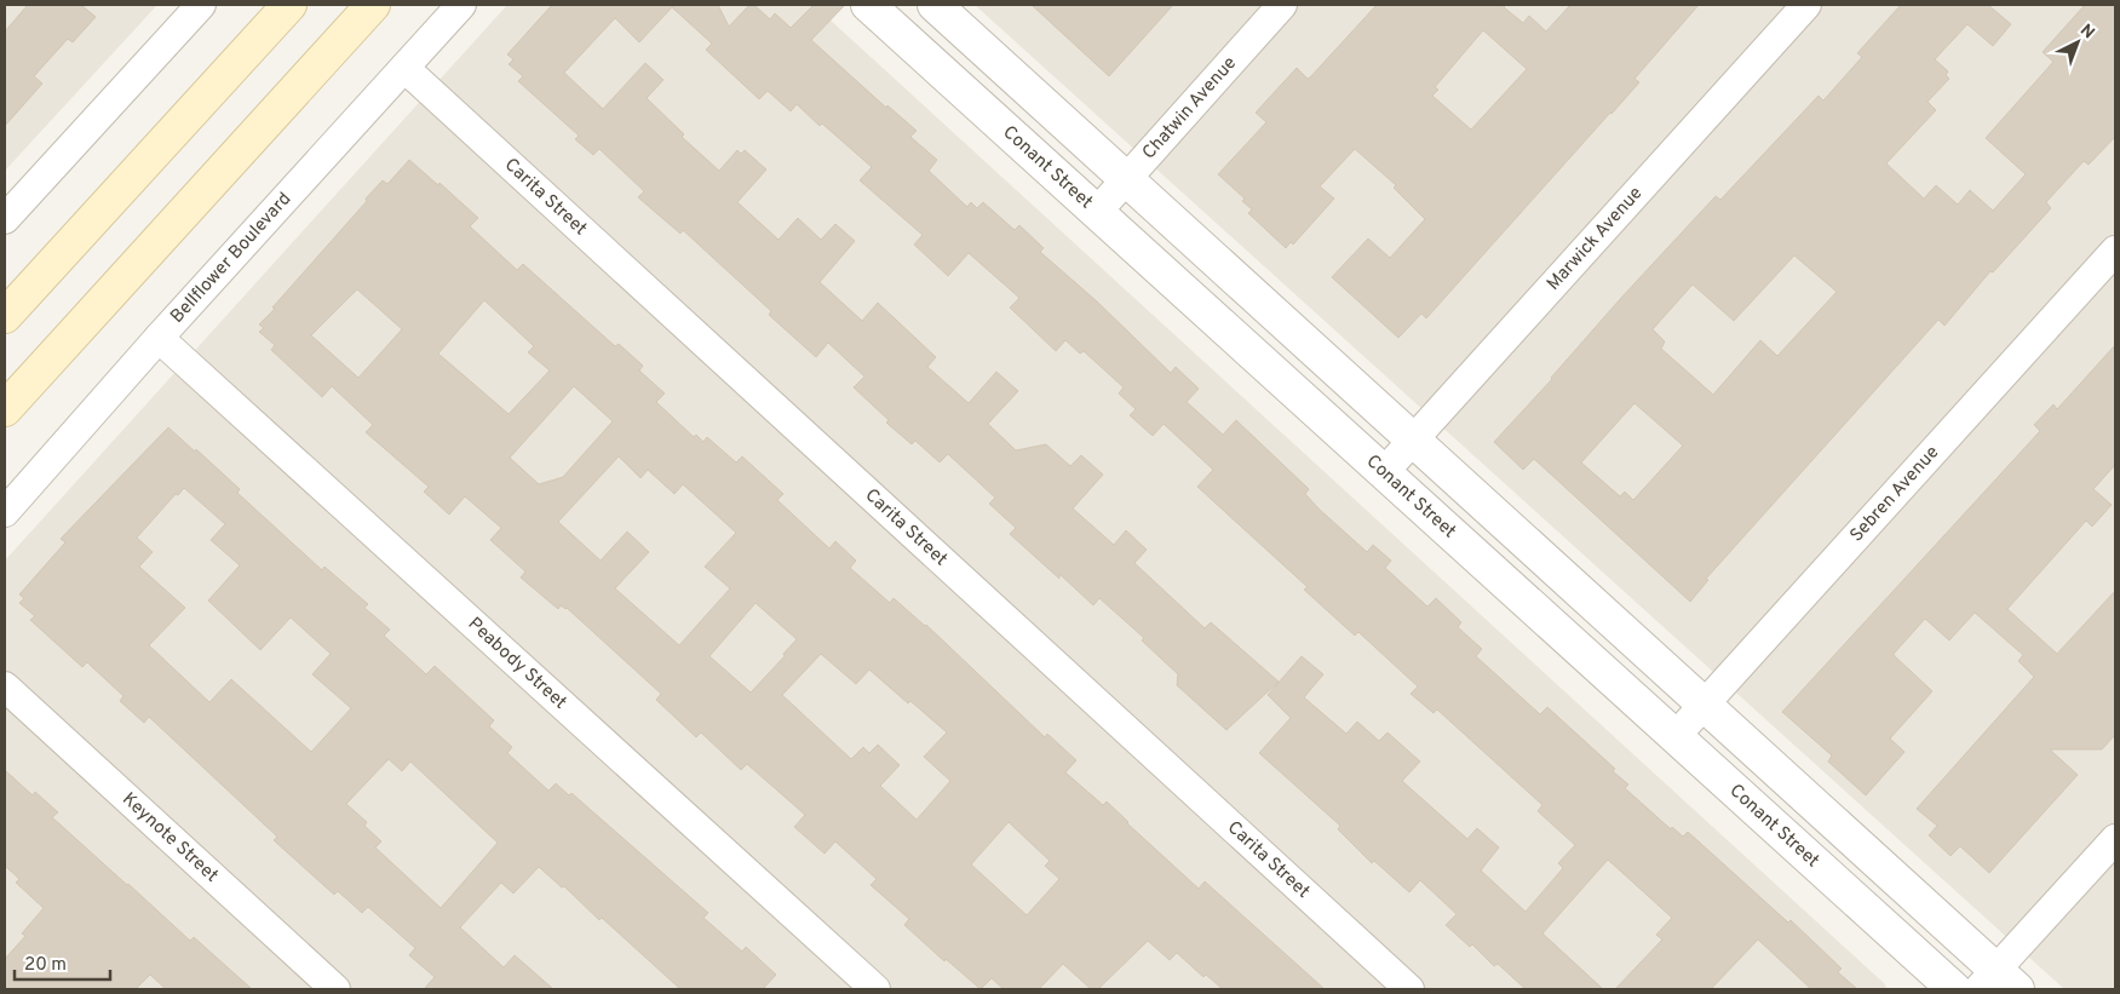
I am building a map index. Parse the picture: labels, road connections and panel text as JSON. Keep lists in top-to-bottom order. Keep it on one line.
{"streets":{"street":["Chatwin Avenue","Conant Street","Carita Street","Marwick Avenue","Bellflower Boulevard","Sebren Avenue","Peabody Street","Keynote Street"]},"crossings":[["Chatwin Avenue","Conant Street"],["Conant Street","Marwick Avenue"],["Conant Street","Sebren Avenue"],["Carita Street","Bellflower Boulevard"],["Bellflower Boulevard","Peabody Street"]],"scale_bar":"20 m","north":"top right"}
